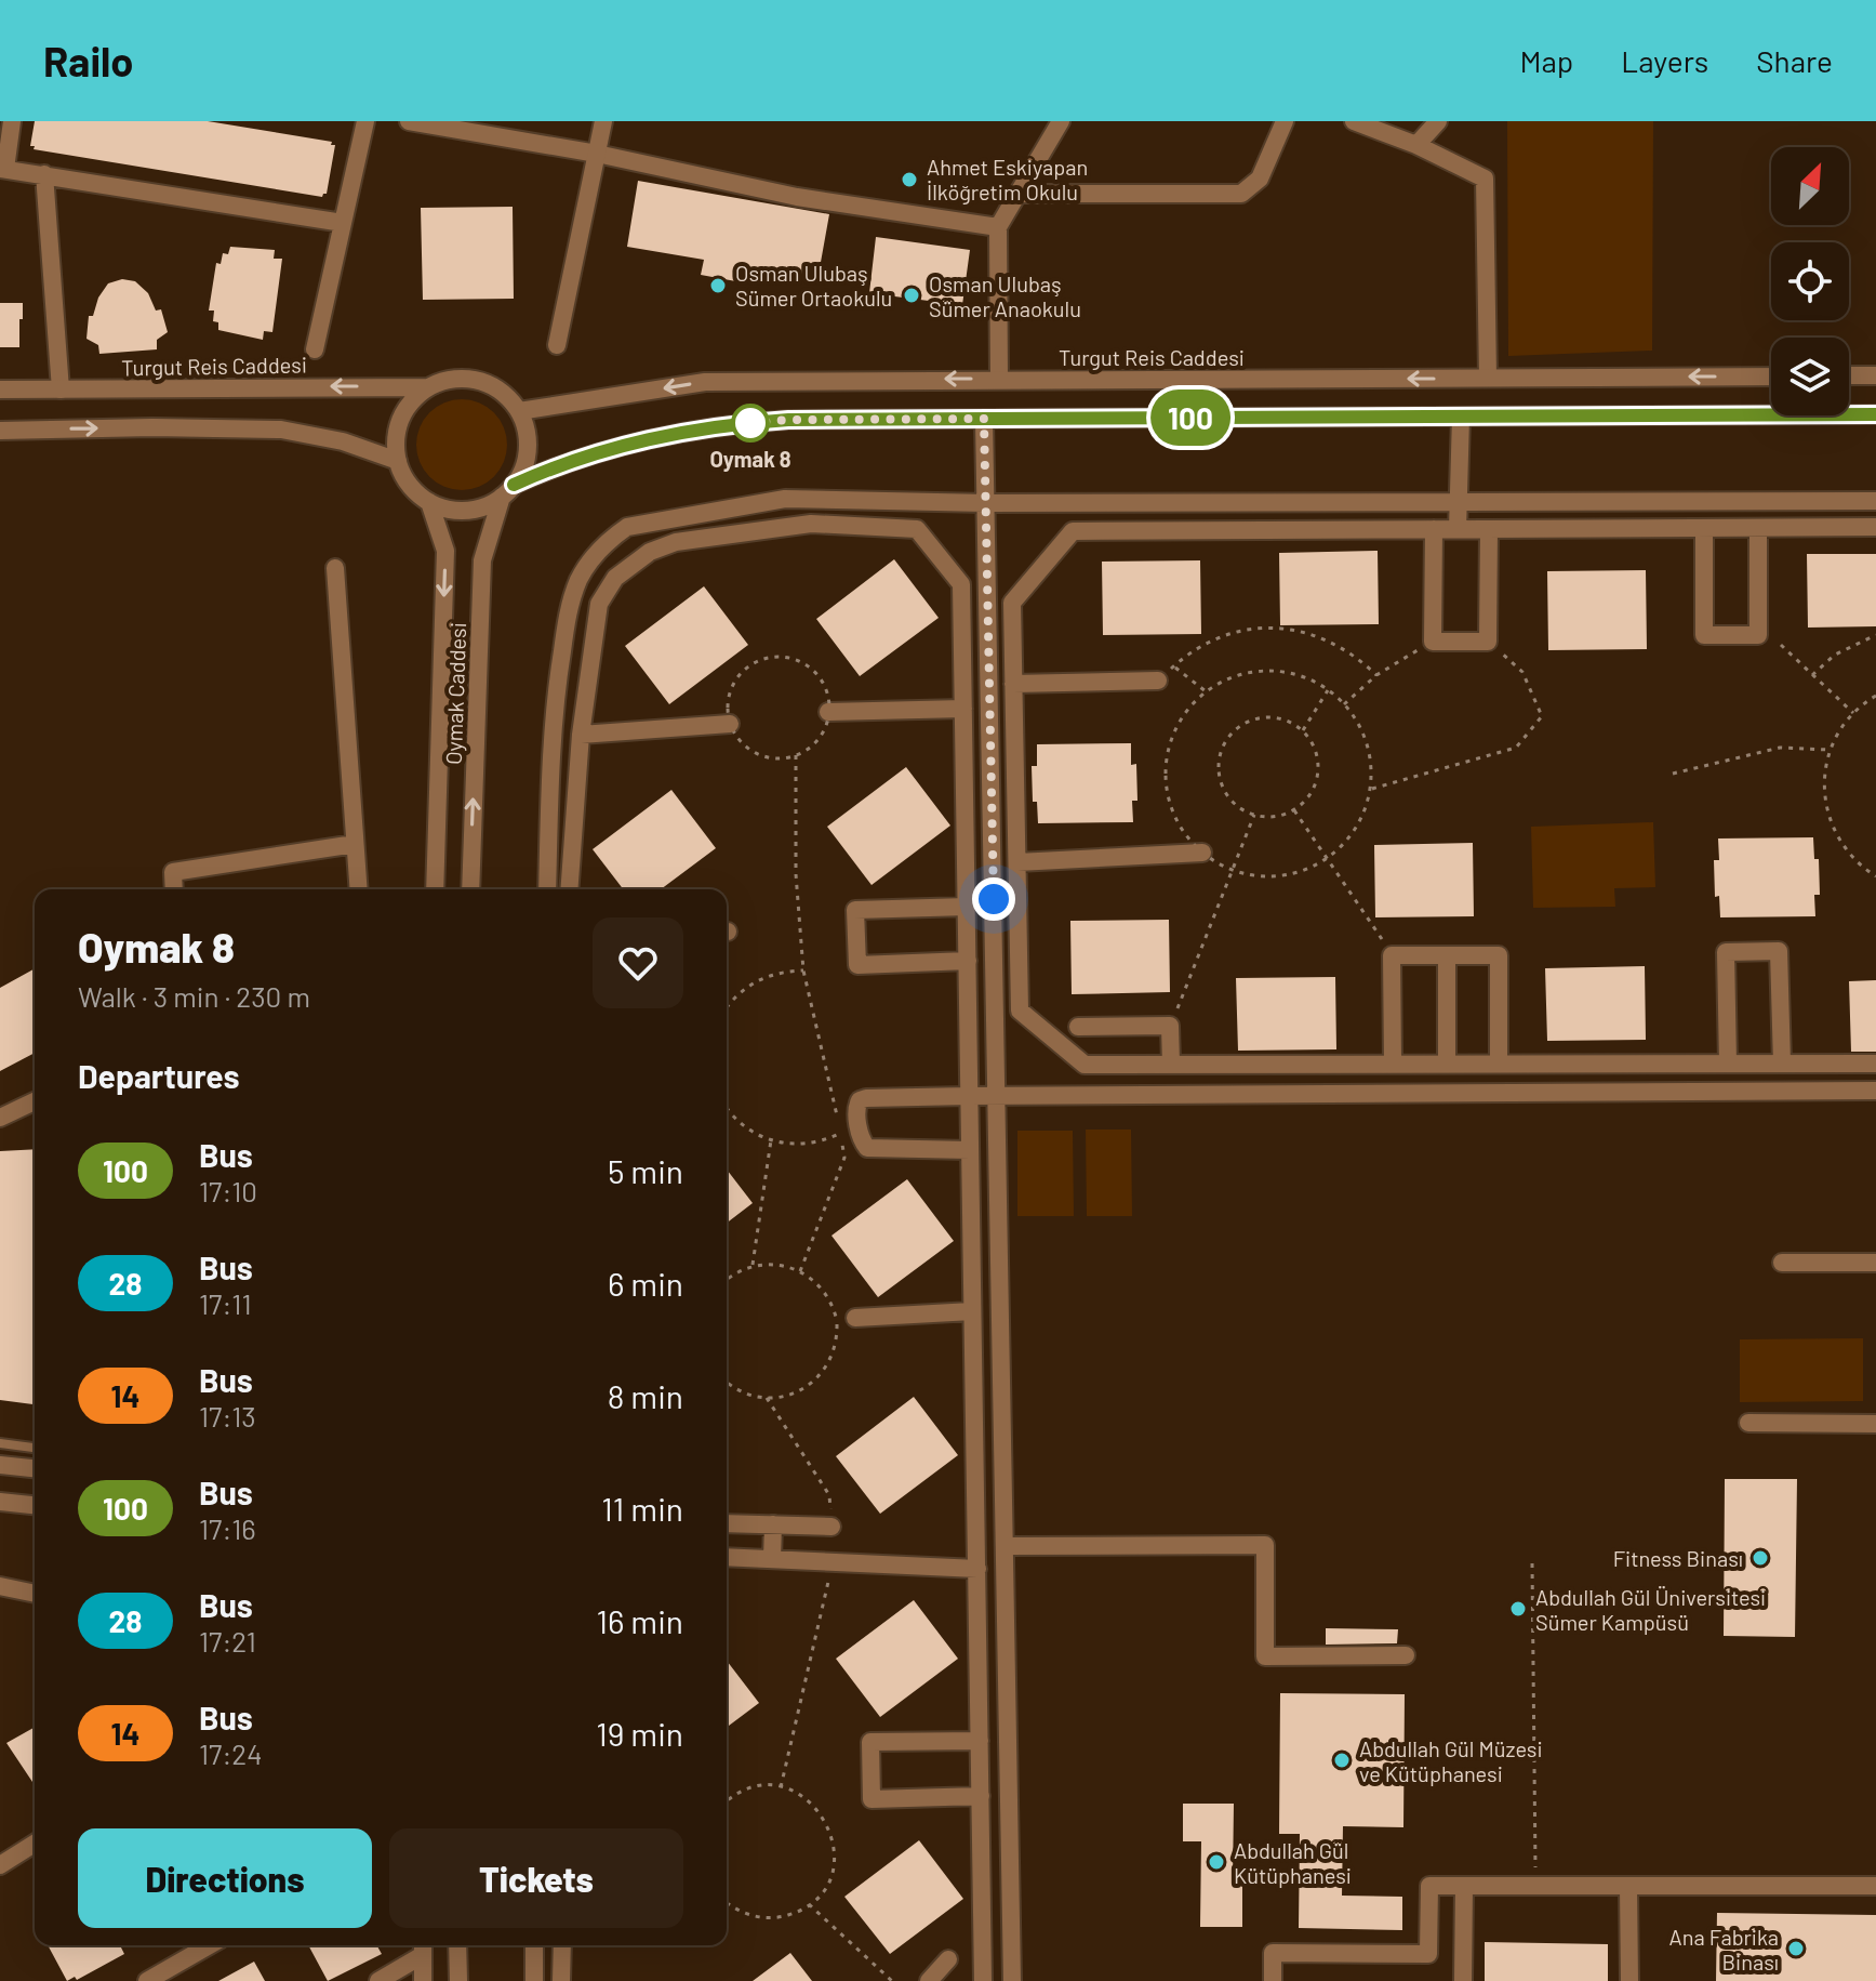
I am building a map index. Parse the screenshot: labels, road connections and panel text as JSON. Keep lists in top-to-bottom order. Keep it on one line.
{"streets":{"street":["Turgut Reis Caddesi","Oymak Caddesi"]},"crossings":[["Turgut Reis Caddesi","Oymak Caddesi"]],"places":["Ahmet Eskiyapan İlköğretim Okulu","Osman Ulubaş Sümer Ortaokulu","Osman Ulubaş Sümer Anaokulu","Oymak 8","Fitness Binası","Abdullah Gül Üniversitesi Sümer Kampüsü","Abdullah Gül Müzesi ve Kütüphanesi","Abdullah Gül Kütüphanesi","Ana Fabrika Binası"],"lines":["bus line 100"],"north":"top right","page":{"header":"Railo","nav":["Map","Layers","Share"],"on_map":"100","heading":[["Oymak 8","Walk · 3 min · 230 m"],"Departures"],"list":[{"mark":"100","name":"Bus","note":"17:10","value":"5 min"},{"mark":"28","name":"Bus","note":"17:11","value":"6 min"},{"mark":"14","name":"Bus","note":"17:13","value":"8 min"},{"mark":"100","name":"Bus","note":"17:16","value":"11 min"},{"mark":"28","name":"Bus","note":"17:21","value":"16 min"},{"mark":"14","name":"Bus","note":"17:24","value":"19 min"}],"buttons":["Directions","Tickets"]}}
